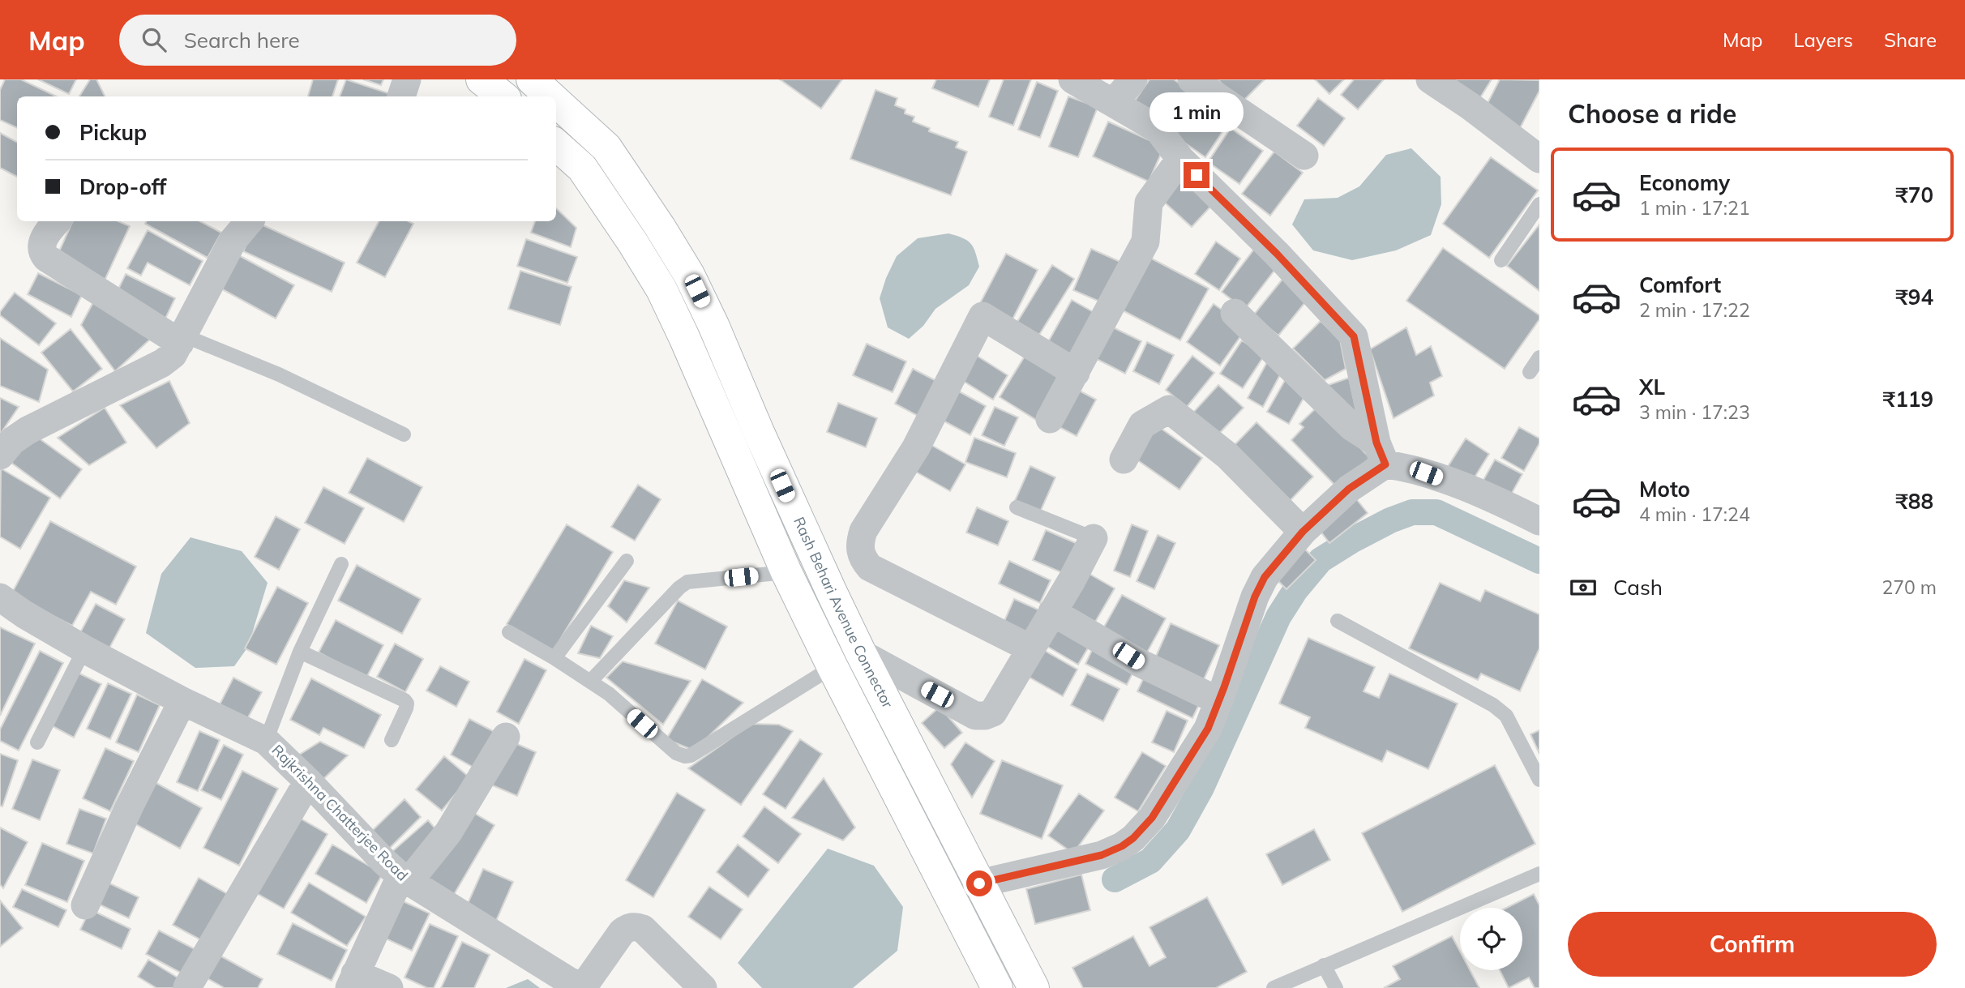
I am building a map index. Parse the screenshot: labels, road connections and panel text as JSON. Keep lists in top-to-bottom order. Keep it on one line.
{"streets":{"main road":["Rash Behari Avenue Connector"],"street":["Rajkrishna Chatterjee Road"]},"page":{"header":"Map","search":"Search here","nav":["Map","Layers","Share"],"heading":"Choose a ride","bubble":"1 min","banner":["Pickup","Drop-off"],"list":[{"name":"Economy","note":"1 min · 17:21","value":"₹70"},{"name":"Comfort","note":"2 min · 17:22","value":"₹94"},{"name":"XL","note":"3 min · 17:23","value":"₹119"},{"name":"Moto","note":"4 min · 17:24","value":"₹88"}],"pay":["Cash","270 m"],"buttons":"Confirm"}}
